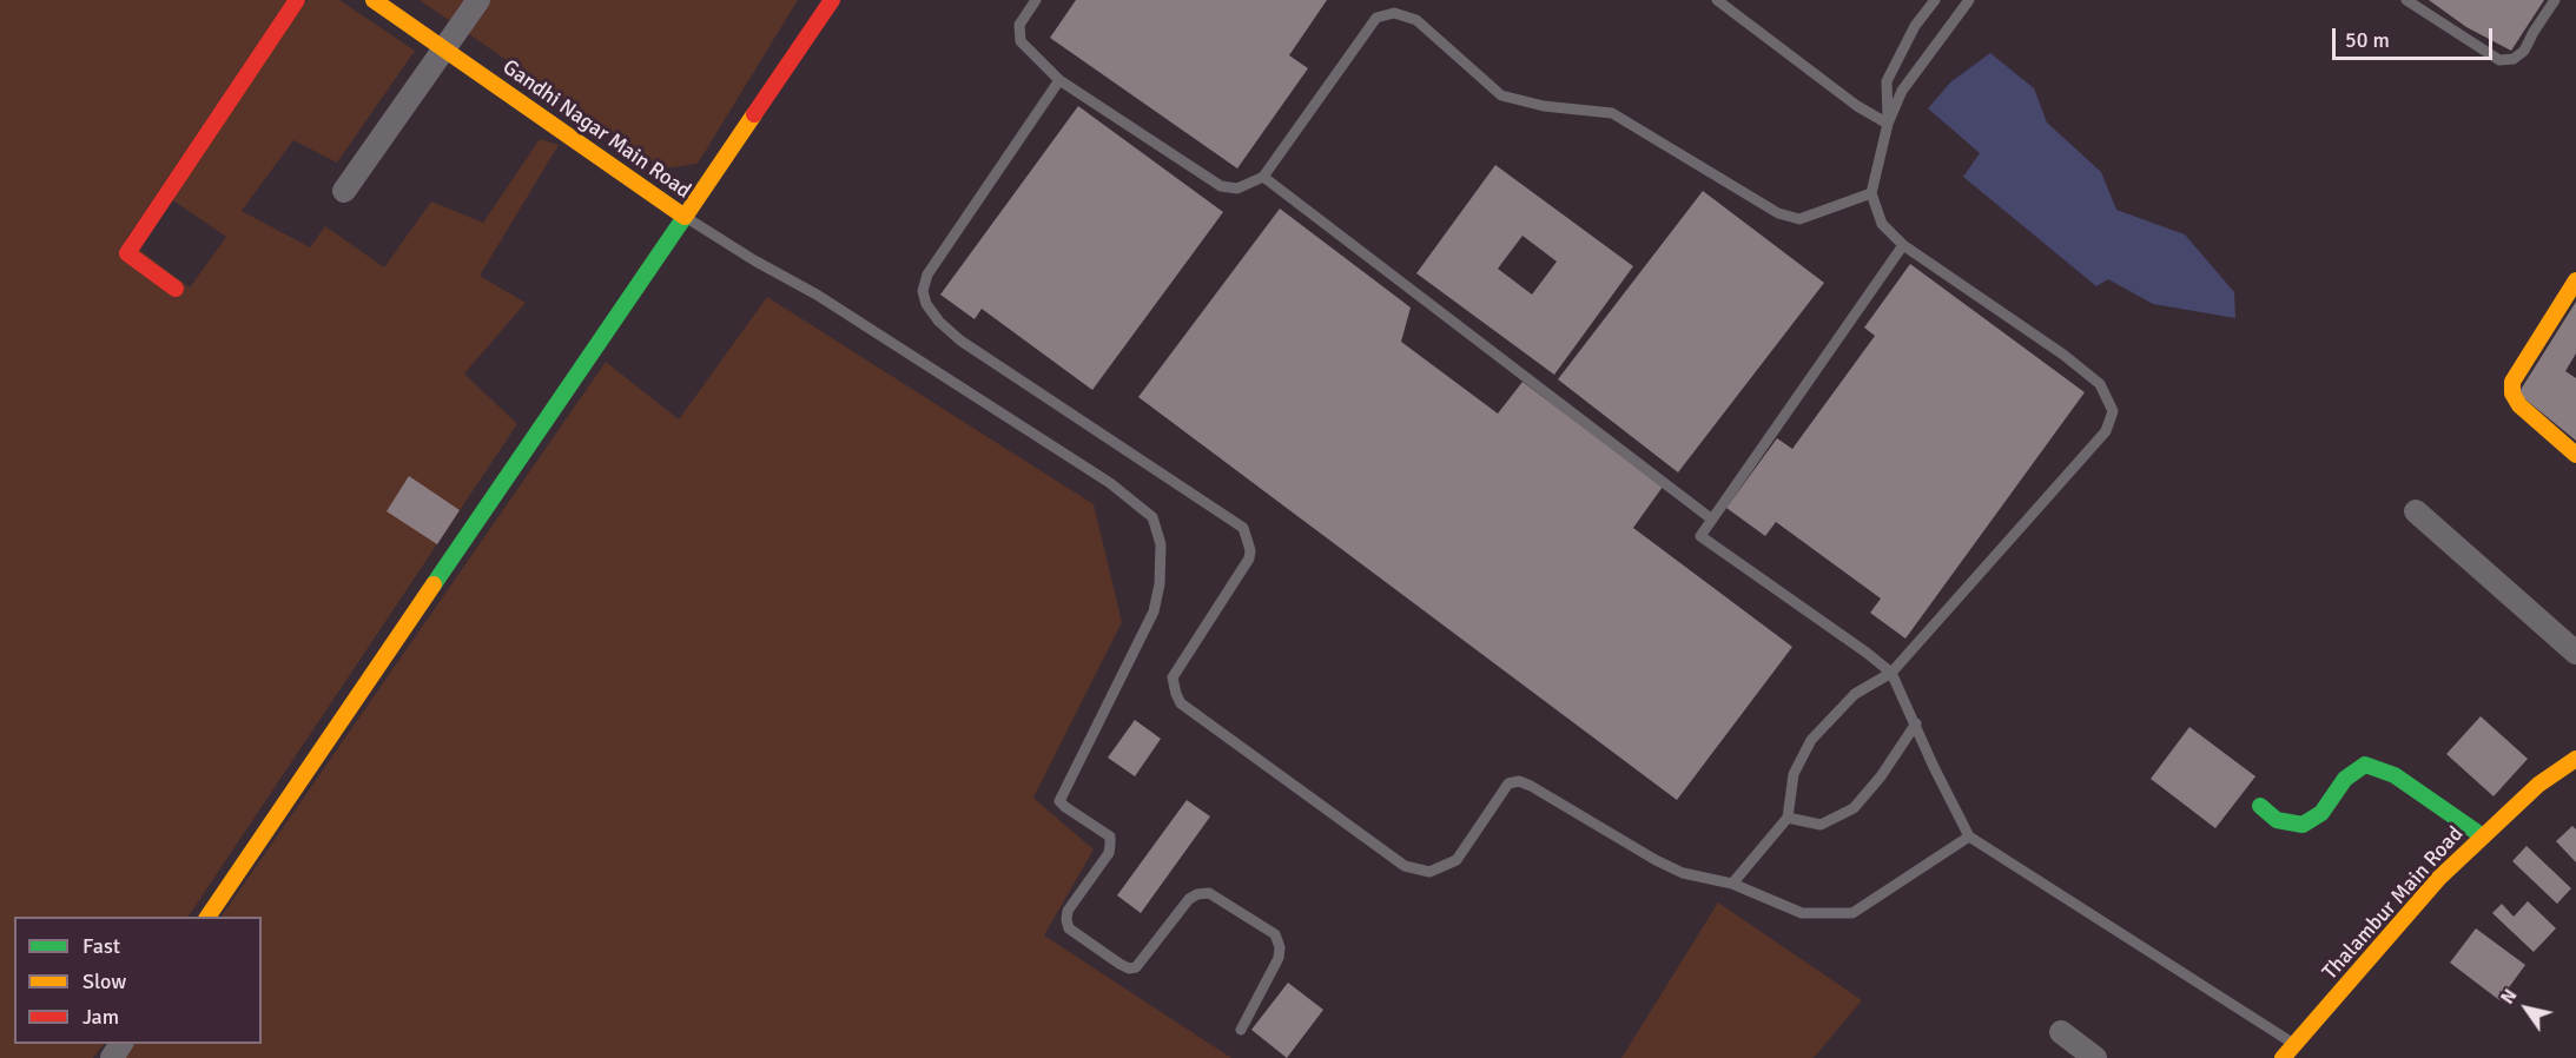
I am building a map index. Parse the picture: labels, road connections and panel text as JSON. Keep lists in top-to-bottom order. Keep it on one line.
{"streets":{"street":["Gandhi Nagar Main Road","Thalambur Main Road"]},"legend":["Fast","Slow","Jam"],"scale_bar":"50 m","north":"top left"}
